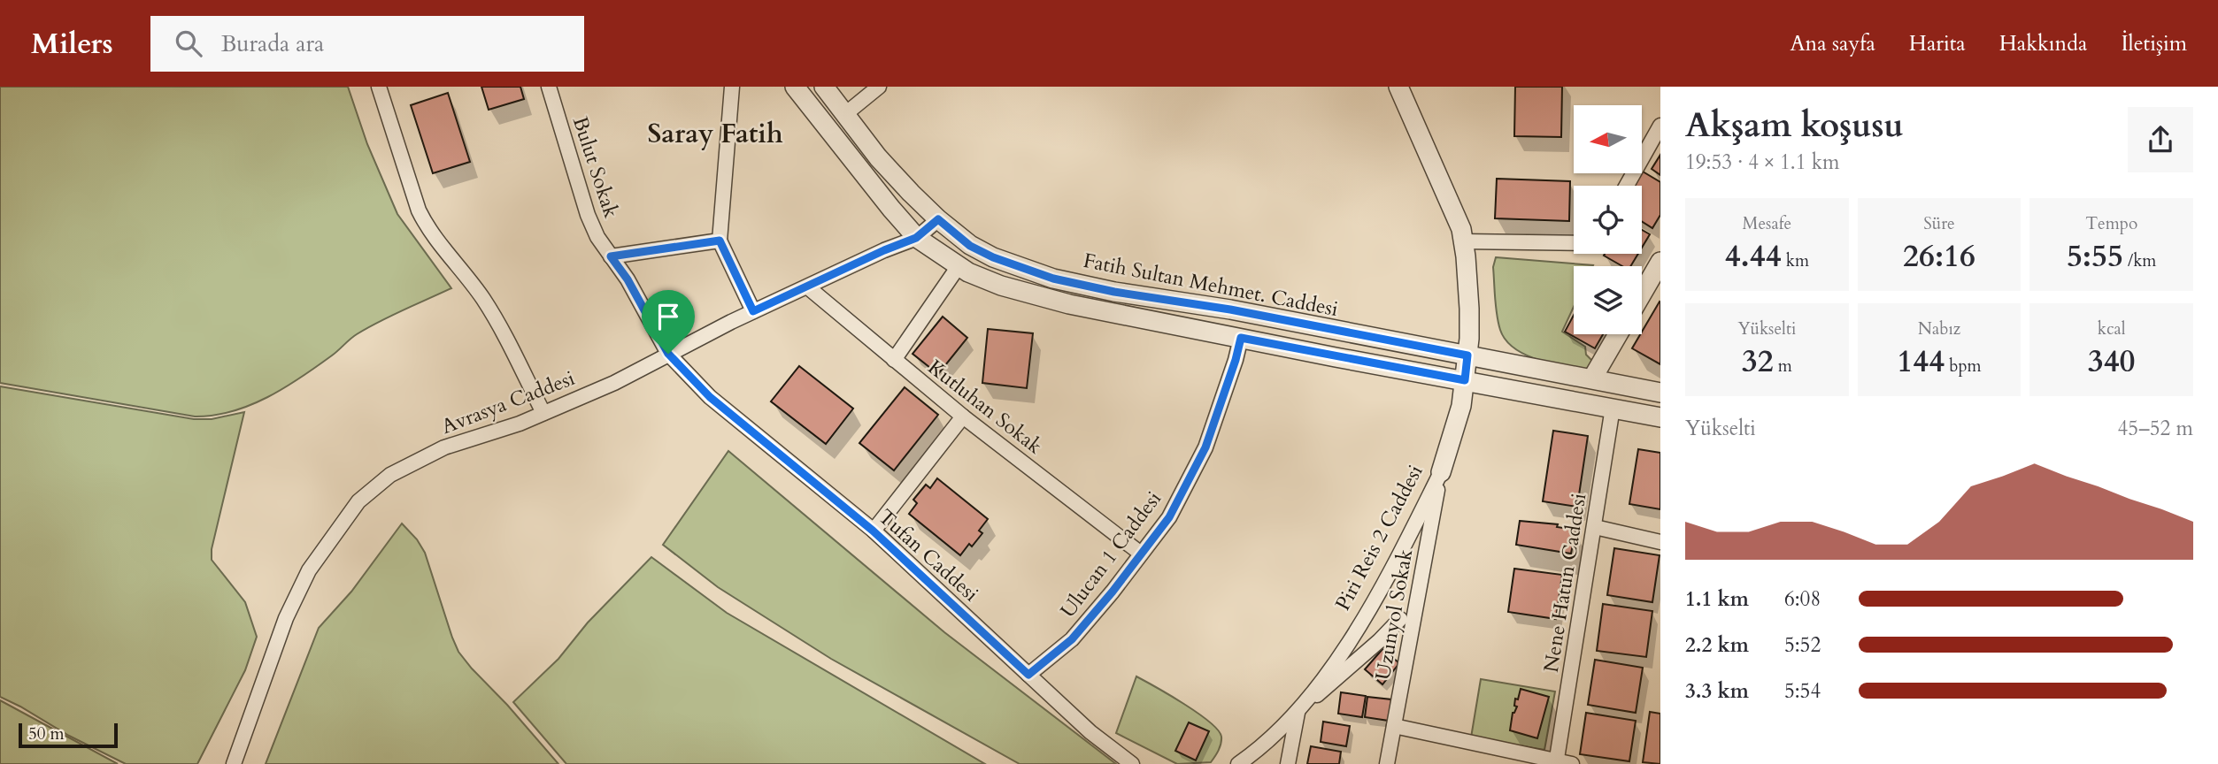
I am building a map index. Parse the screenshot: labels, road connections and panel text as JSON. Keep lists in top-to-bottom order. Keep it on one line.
{"streets":{"street":["Bulut Sokak","Fatih Sultan Mehmet. Caddesi","Avrasya Caddesi","Kutluhan Sokak","Piri Reis 2 Caddesi","Ulucan 1 Caddesi","Tufan Caddesi","Nene Hatun Caddesi","Uzunyol Sokak"]},"crossings":[["Bulut Sokak","Avrasya Caddesi"],["Bulut Sokak","Tufan Caddesi"],["Fatih Sultan Mehmet. Caddesi","Avrasya Caddesi"],["Fatih Sultan Mehmet. Caddesi","Piri Reis 2 Caddesi"],["Fatih Sultan Mehmet. Caddesi","Ulucan 1 Caddesi"],["Fatih Sultan Mehmet. Caddesi","Nene Hatun Caddesi"],["Avrasya Caddesi","Kutluhan Sokak"],["Avrasya Caddesi","Tufan Caddesi"],["Kutluhan Sokak","Ulucan 1 Caddesi"],["Piri Reis 2 Caddesi","Uzunyol Sokak"],["Ulucan 1 Caddesi","Tufan Caddesi"]],"districts":["Saray Fatih"],"scale_bar":"50 m","north":"left","page":{"header":"Milers","search":"Burada ara","nav":["Ana sayfa","Harita","Hakkında","İletişim"],"heading":["Akşam koşusu","19:53 · 4 × 1.1 km"],"stats":[["Mesafe","4.44 km"],["Süre","26:16"],["Tempo","5:55 /km"],["Yükselti","32 m"],["Nabız","144 bpm"],["kcal","340"]],"chart":["Yükselti","45–52 m"],"list":[{"name":"1.1 km","note":"6:08"},{"name":"2.2 km","note":"5:52"},{"name":"3.3 km","note":"5:54"}],"scale":"50 m"}}
